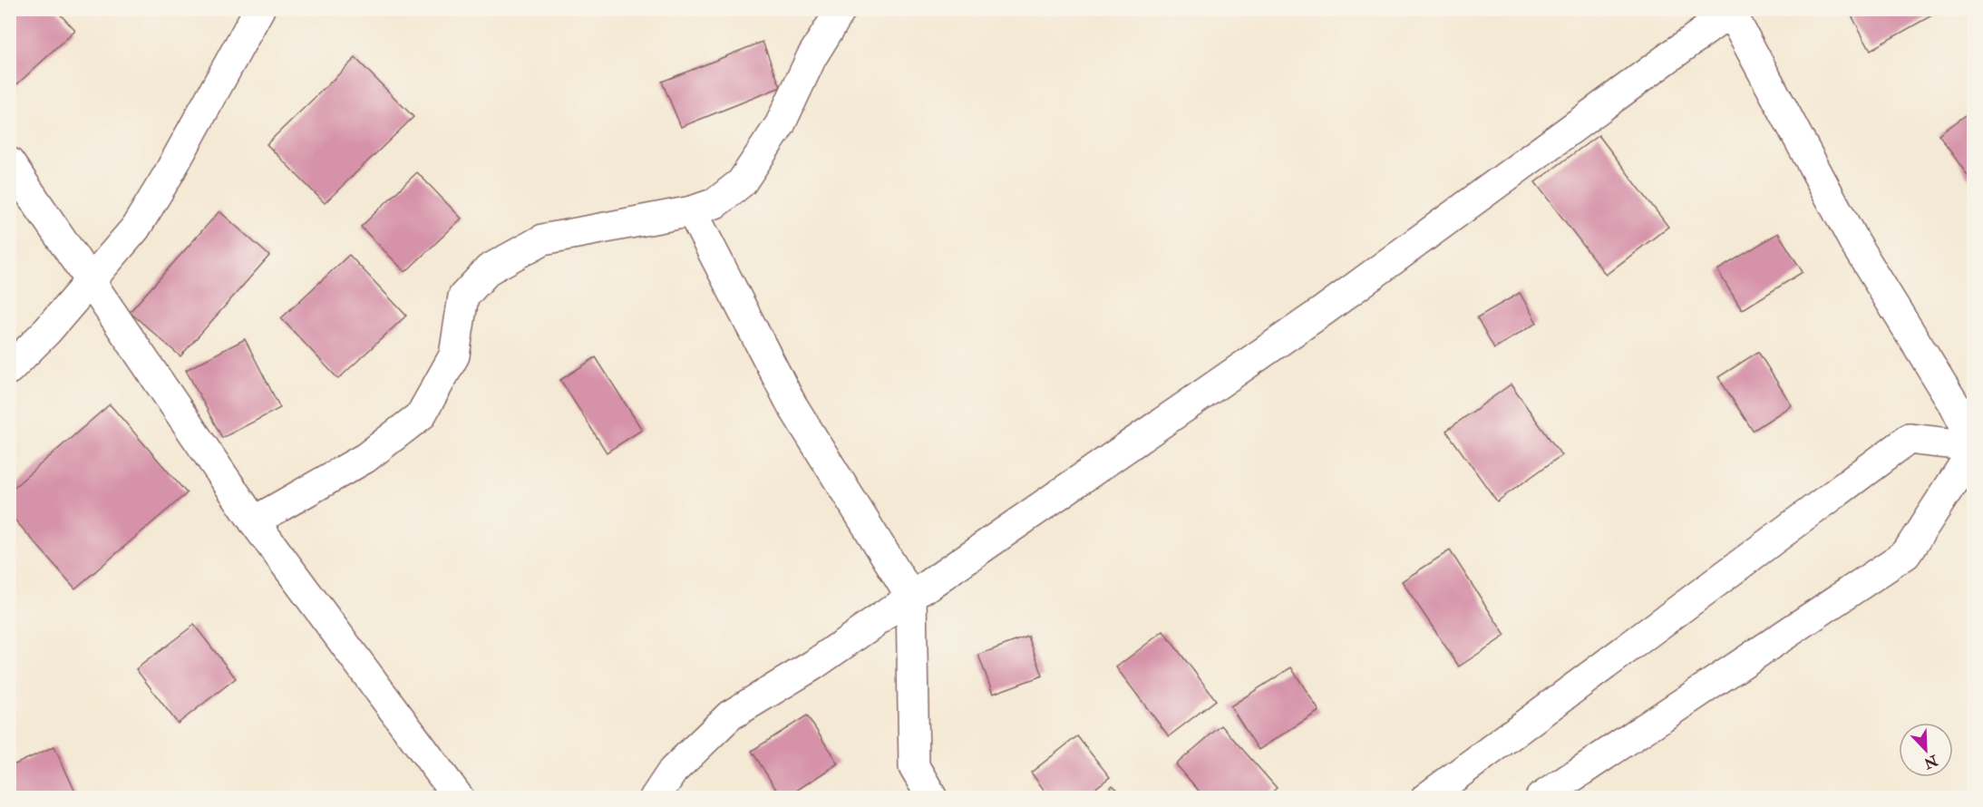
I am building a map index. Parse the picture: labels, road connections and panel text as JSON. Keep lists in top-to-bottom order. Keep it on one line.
{"north":"bottom right"}
